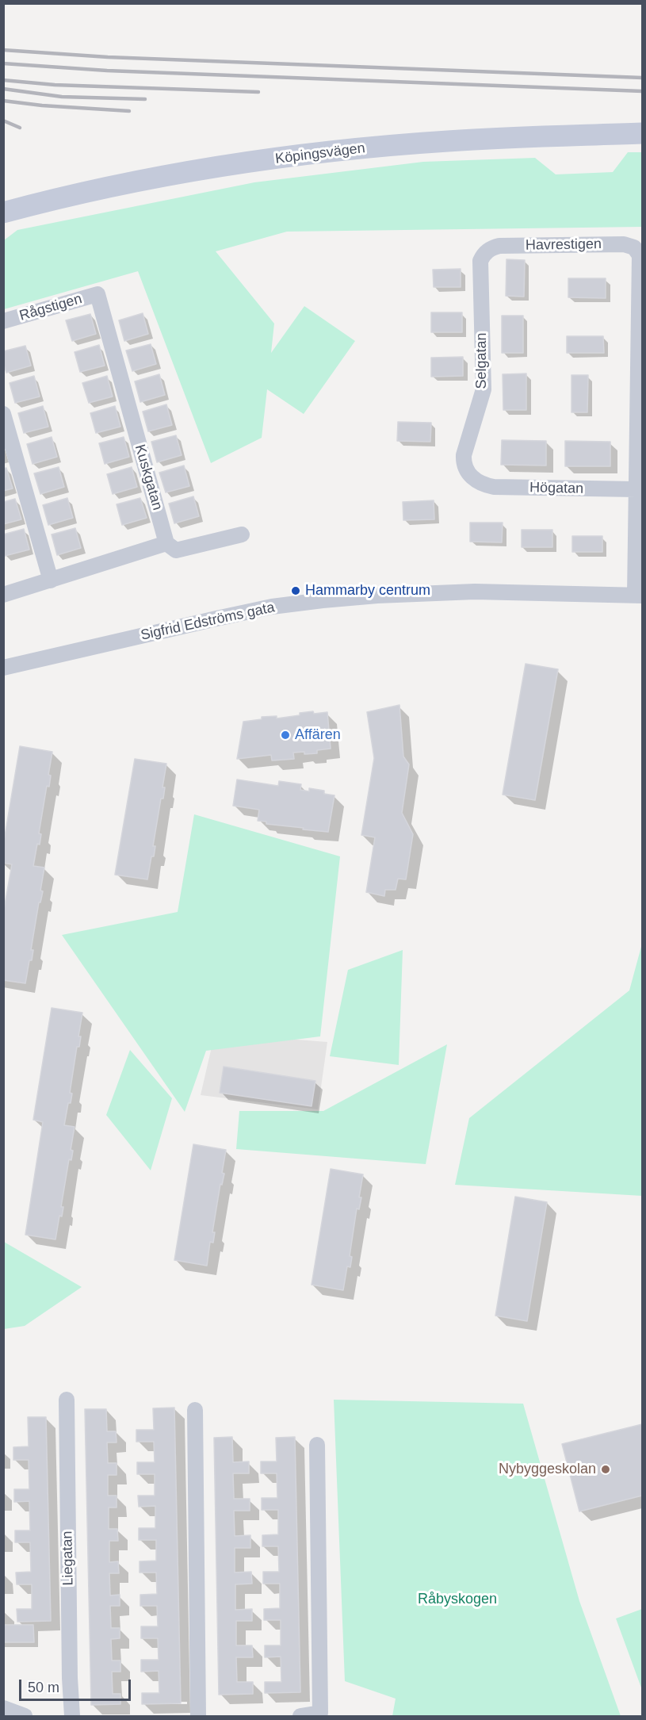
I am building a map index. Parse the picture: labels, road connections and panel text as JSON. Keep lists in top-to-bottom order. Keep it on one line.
{"streets":{"main road":["Köpingsvägen"],"street":["Havrestigen","Rågstigen","Selgatan","Kuskgatan","Högatan","Sigfrid Edströms gata","Liegatan"]},"crossings":[["Havrestigen","Selgatan"],["Havrestigen","Högatan"],["Rågstigen","Kuskgatan"],["Selgatan","Högatan"]],"parks":["Råbyskogen"],"places":["Hammarby centrum","Affären","Nybyggeskolan"],"scale_bar":"50 m"}
